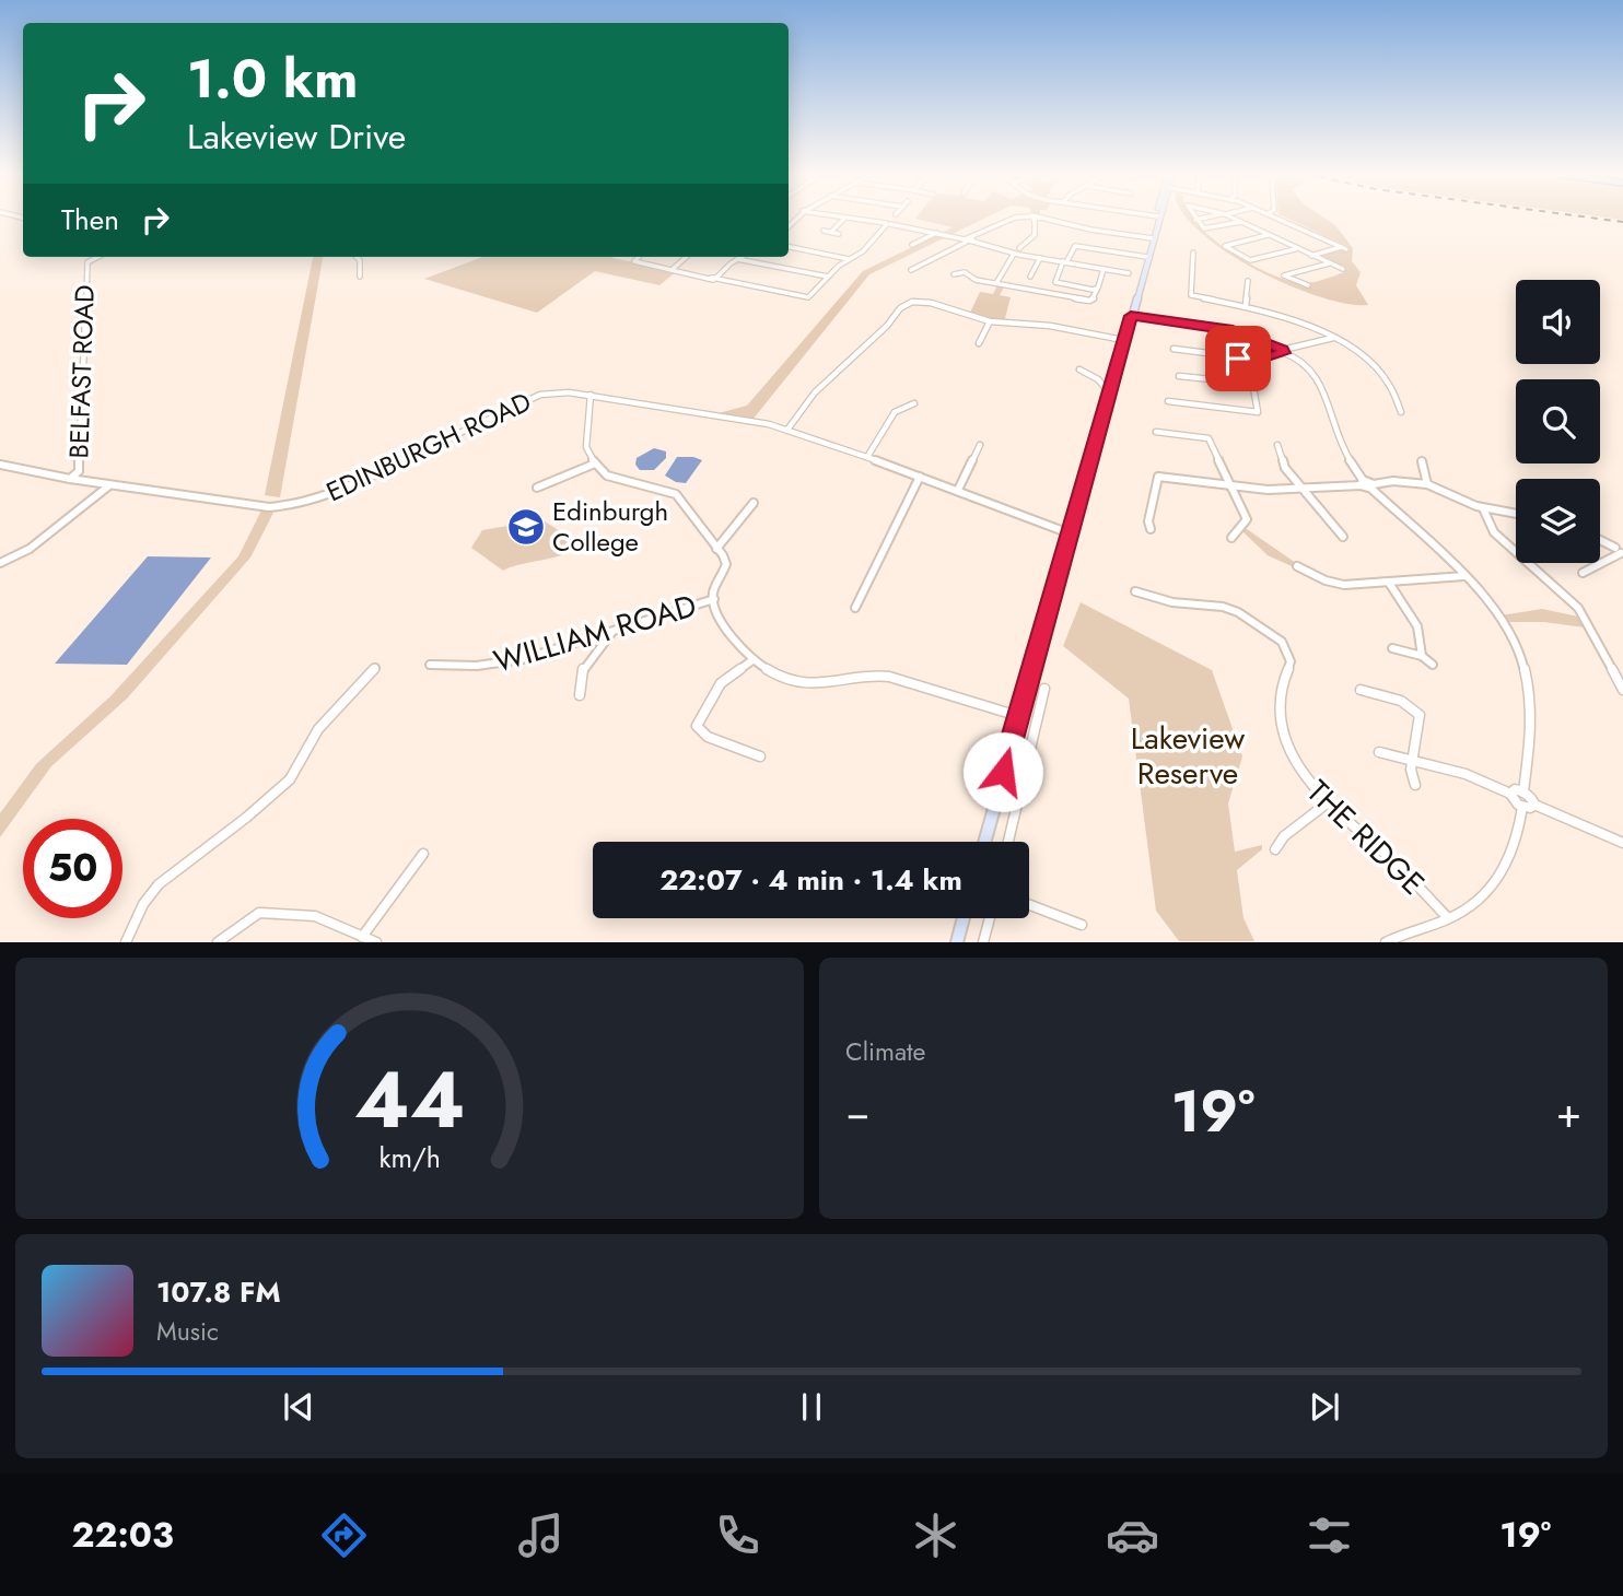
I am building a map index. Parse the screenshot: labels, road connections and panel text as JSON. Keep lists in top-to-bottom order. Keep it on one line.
{"streets":{"street":["BELFAST ROAD","EDINBURGH ROAD","WILLIAM ROAD","THE RIDGE"]},"crossings":[["BELFAST ROAD","EDINBURGH ROAD"]],"parks":["Lakeview Reserve"],"places":{"school or university":["Edinburgh College"]},"page":{"turn":["1.0 km","Lakeview Drive"],"then":"Then","limit":"50","trip":"22:07 · 4 min · 1.4 km","tile":"Climate","heat":["−","19°","+"],"song":["107.8 FM","Music"],"tabs":["22:03","19°"],"gauge":["44","km/h"]}}
